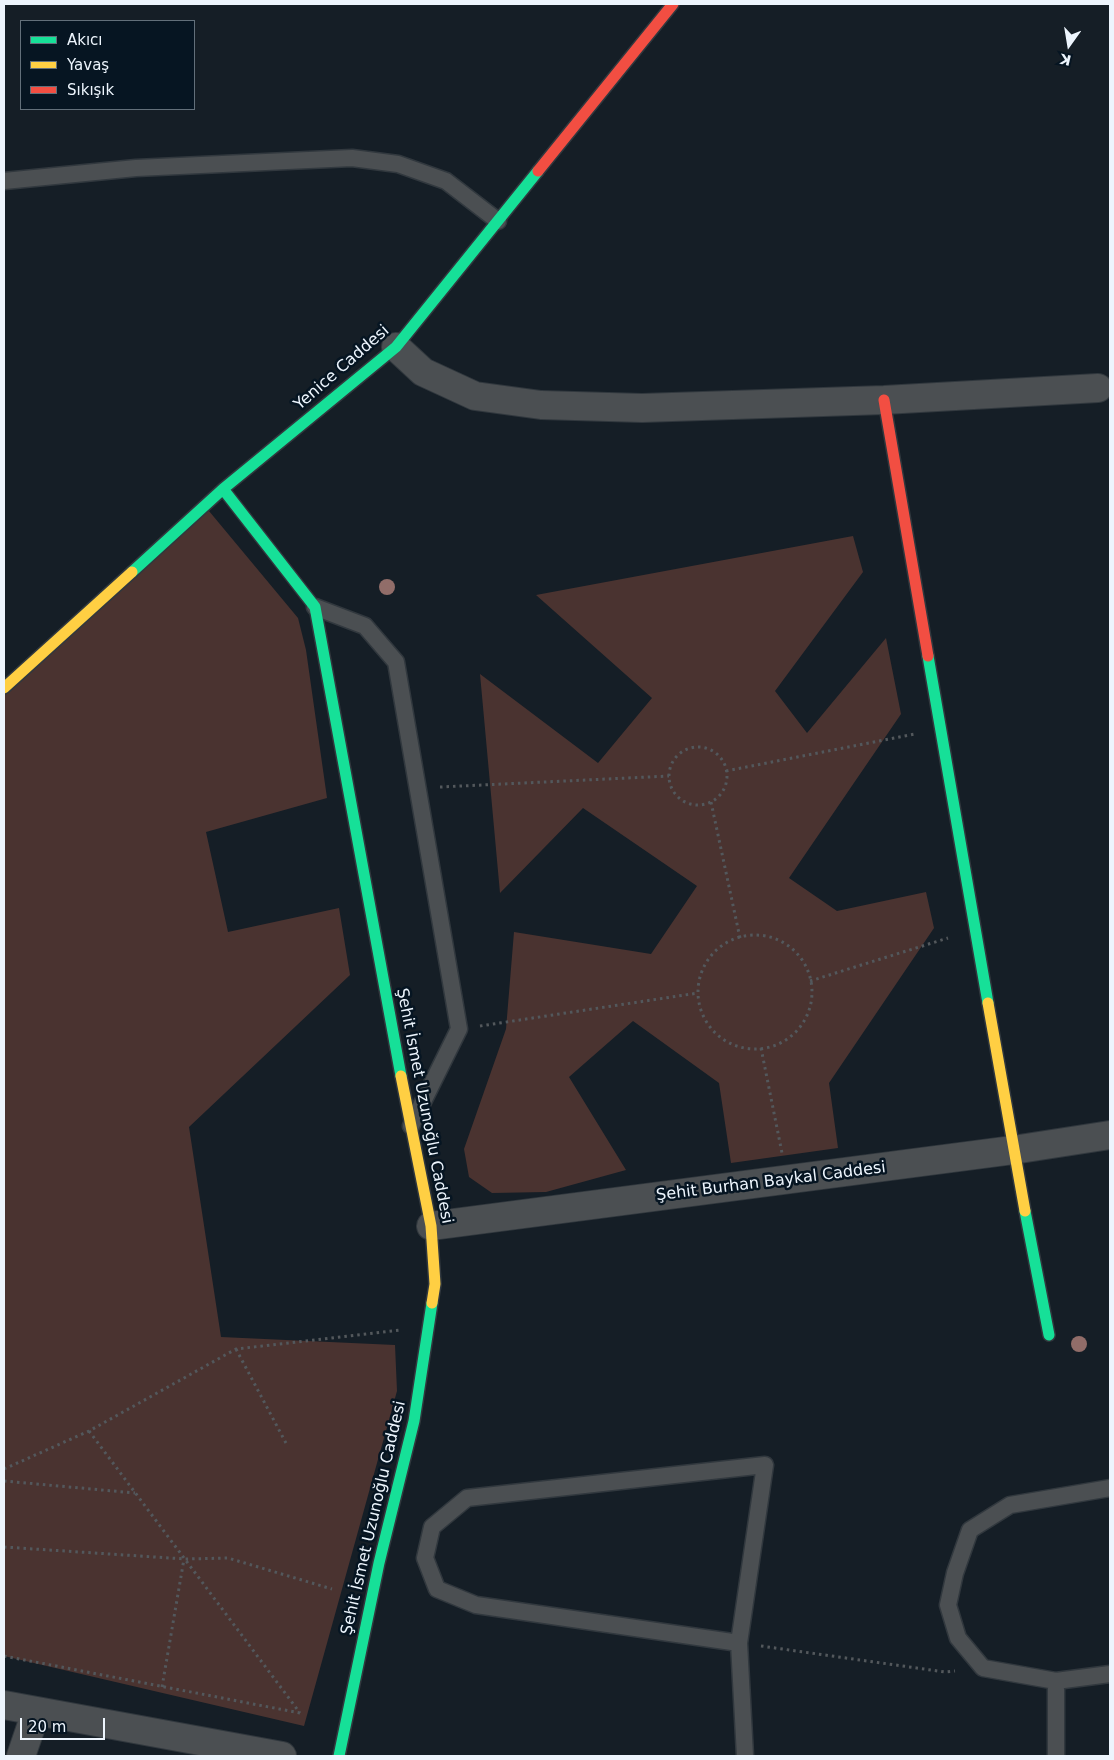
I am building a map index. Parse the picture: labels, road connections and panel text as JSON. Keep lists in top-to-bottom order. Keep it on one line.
{"streets":{"street":["Yenice Caddesi","Şehit İsmet Uzunoğlu Caddesi","Şehit Burhan Baykal Caddesi"]},"crossings":[["Yenice Caddesi","Şehit İsmet Uzunoğlu Caddesi"],["Şehit İsmet Uzunoğlu Caddesi","Şehit Burhan Baykal Caddesi"]],"legend":["Akıcı","Yavaş","Sıkışık"],"scale_bar":"20 m","north":"bottom"}
